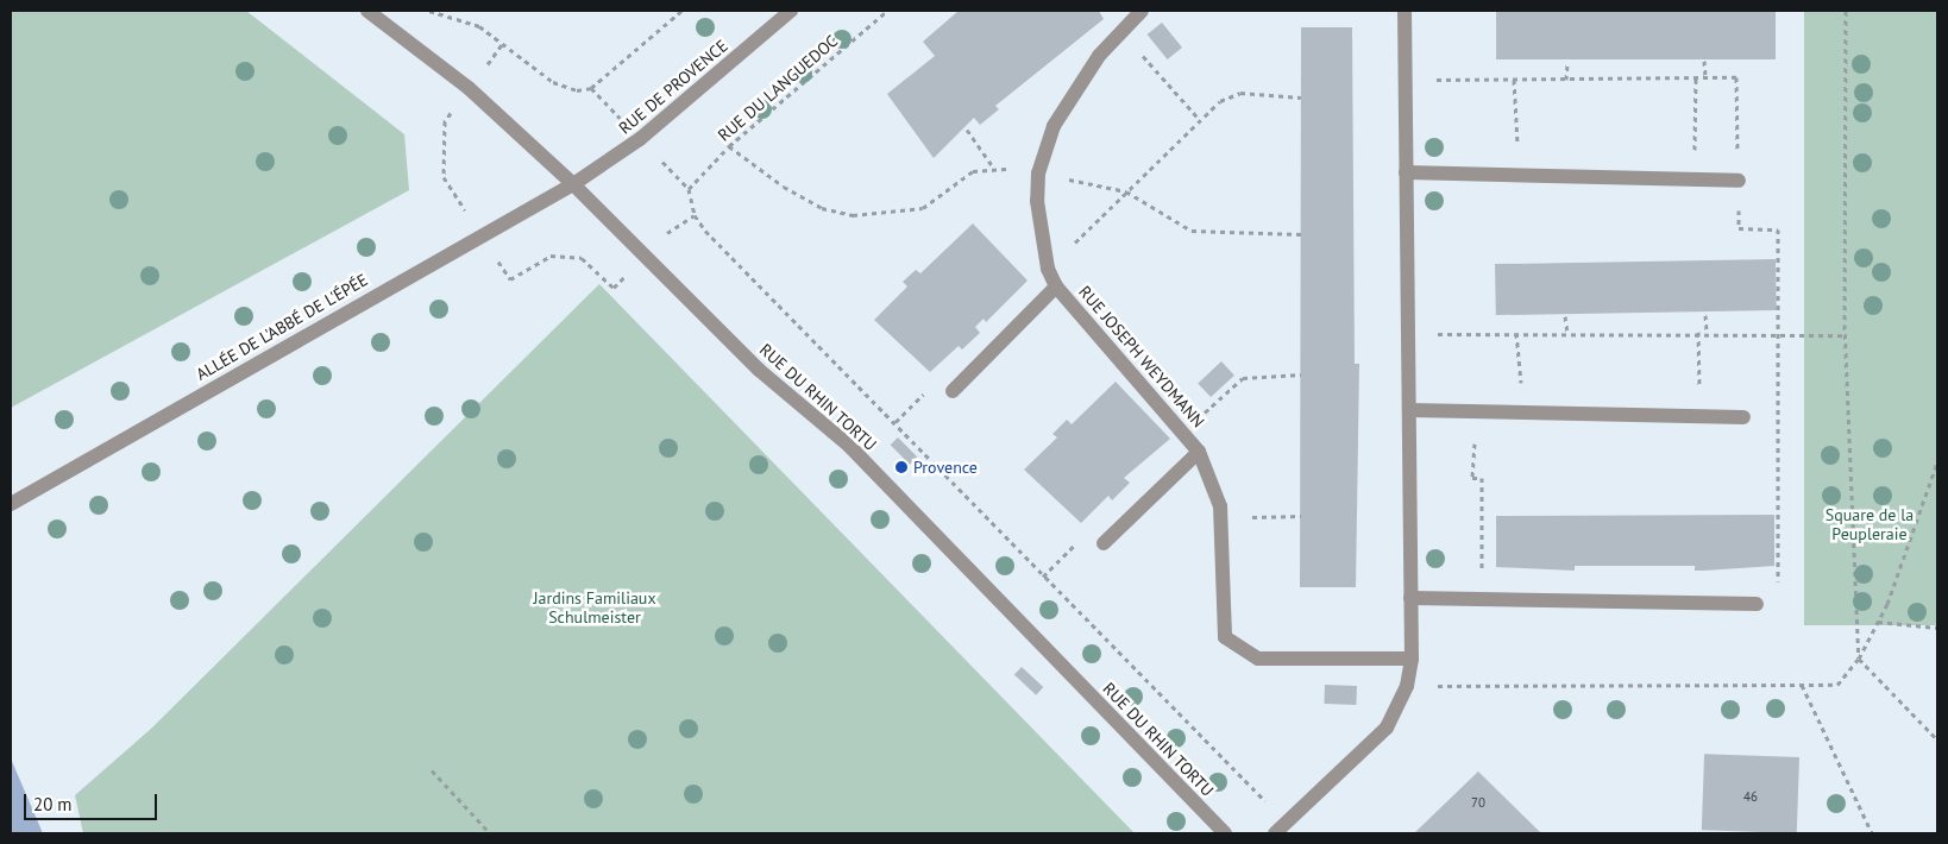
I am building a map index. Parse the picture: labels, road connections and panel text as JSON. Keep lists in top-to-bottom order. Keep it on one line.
{"streets":{"street":["RUE DE PROVENCE","ALLÉE DE L'ABBÉ DE L'ÉPÉE","RUE JOSEPH WEYDMANN","RUE DU RHIN TORTU"],"path":["RUE DU LANGUEDOC"]},"crossings":[["RUE DE PROVENCE","ALLÉE DE L'ABBÉ DE L'ÉPÉE"],["RUE DE PROVENCE","RUE DU RHIN TORTU"],["ALLÉE DE L'ABBÉ DE L'ÉPÉE","RUE DU RHIN TORTU"]],"parks":["Square de la Peupleraie","Jardins Familiaux Schulmeister"],"places":["Provence"],"house_numbers":["46","70"],"scale_bar":"20 m"}
